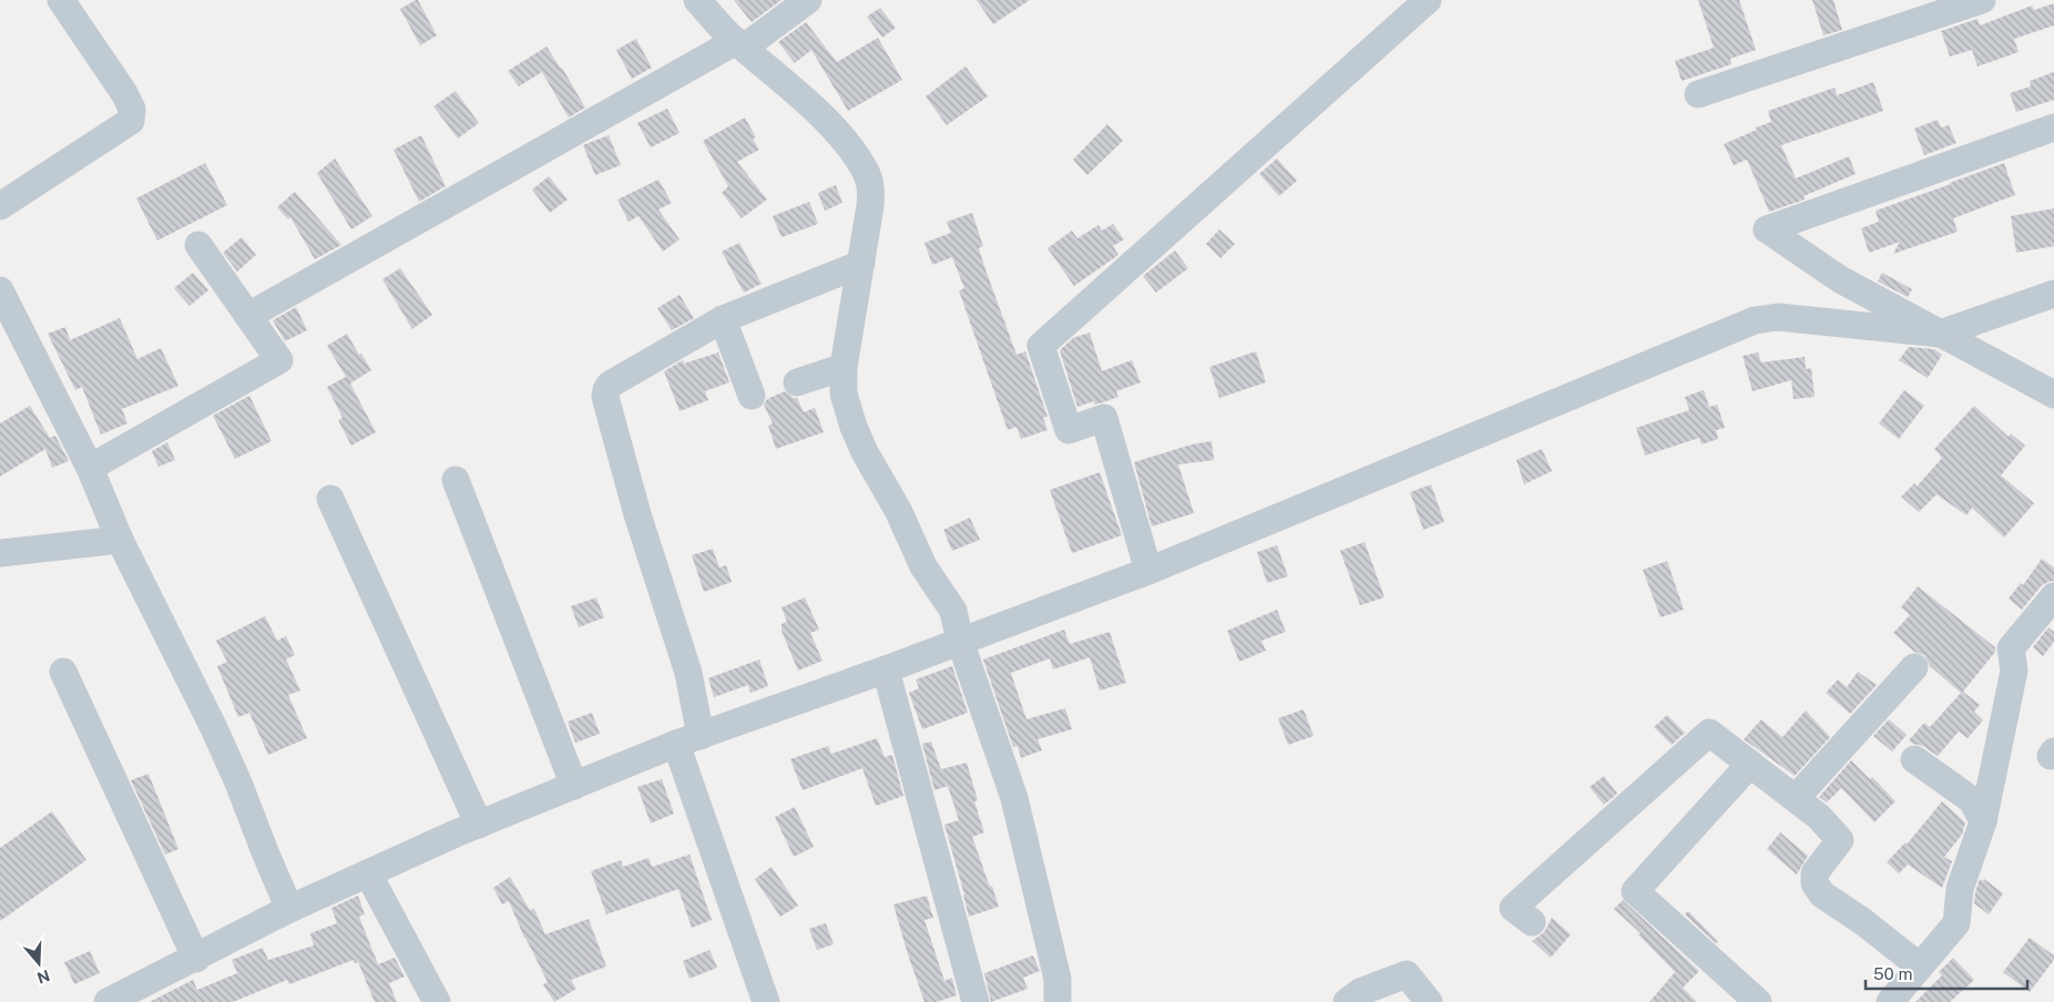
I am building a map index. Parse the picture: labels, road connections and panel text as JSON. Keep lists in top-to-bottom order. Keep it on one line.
{"scale_bar":"50 m","north":"bottom"}
